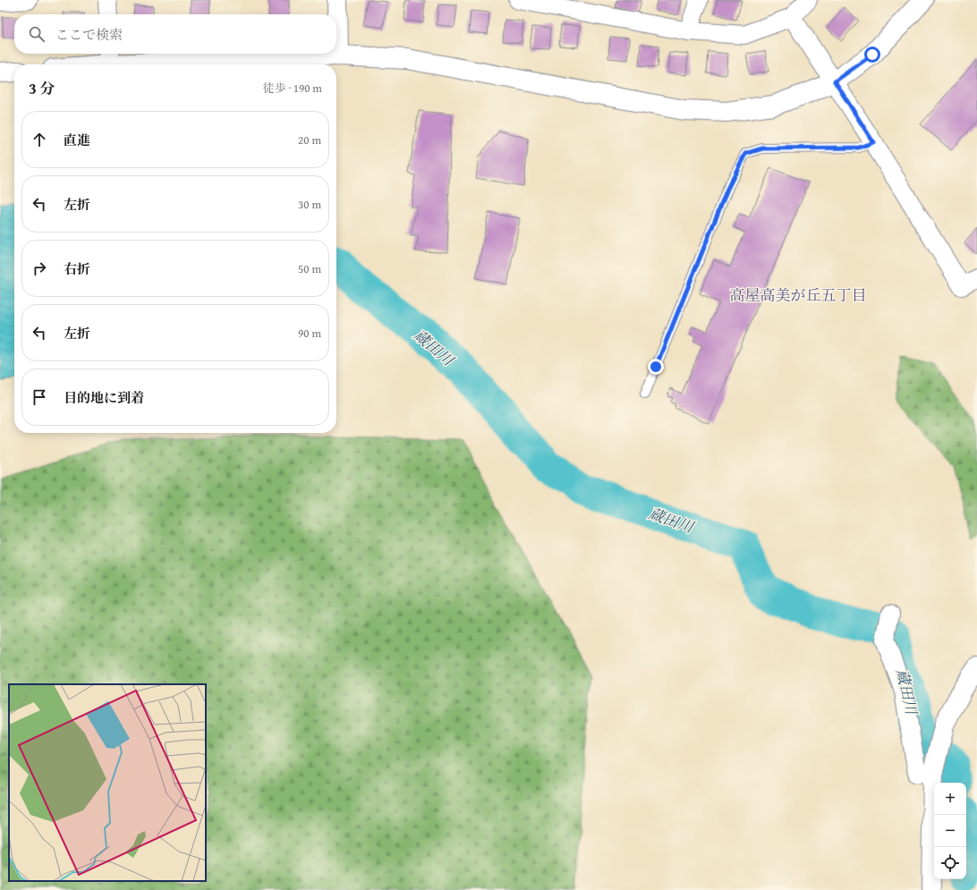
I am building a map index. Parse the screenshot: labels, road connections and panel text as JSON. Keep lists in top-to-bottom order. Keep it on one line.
{"districts":["高屋高美が丘五丁目"],"water":["蔵田川"],"page":{"search":"ここで検索","heading":["3 分","徒歩 · 190 m"],"list":[["直進","20 m"],["左折","30 m"],["右折","50 m"],["左折","90 m"],"目的地に到着"],"map_buttons":["+","−"]}}
